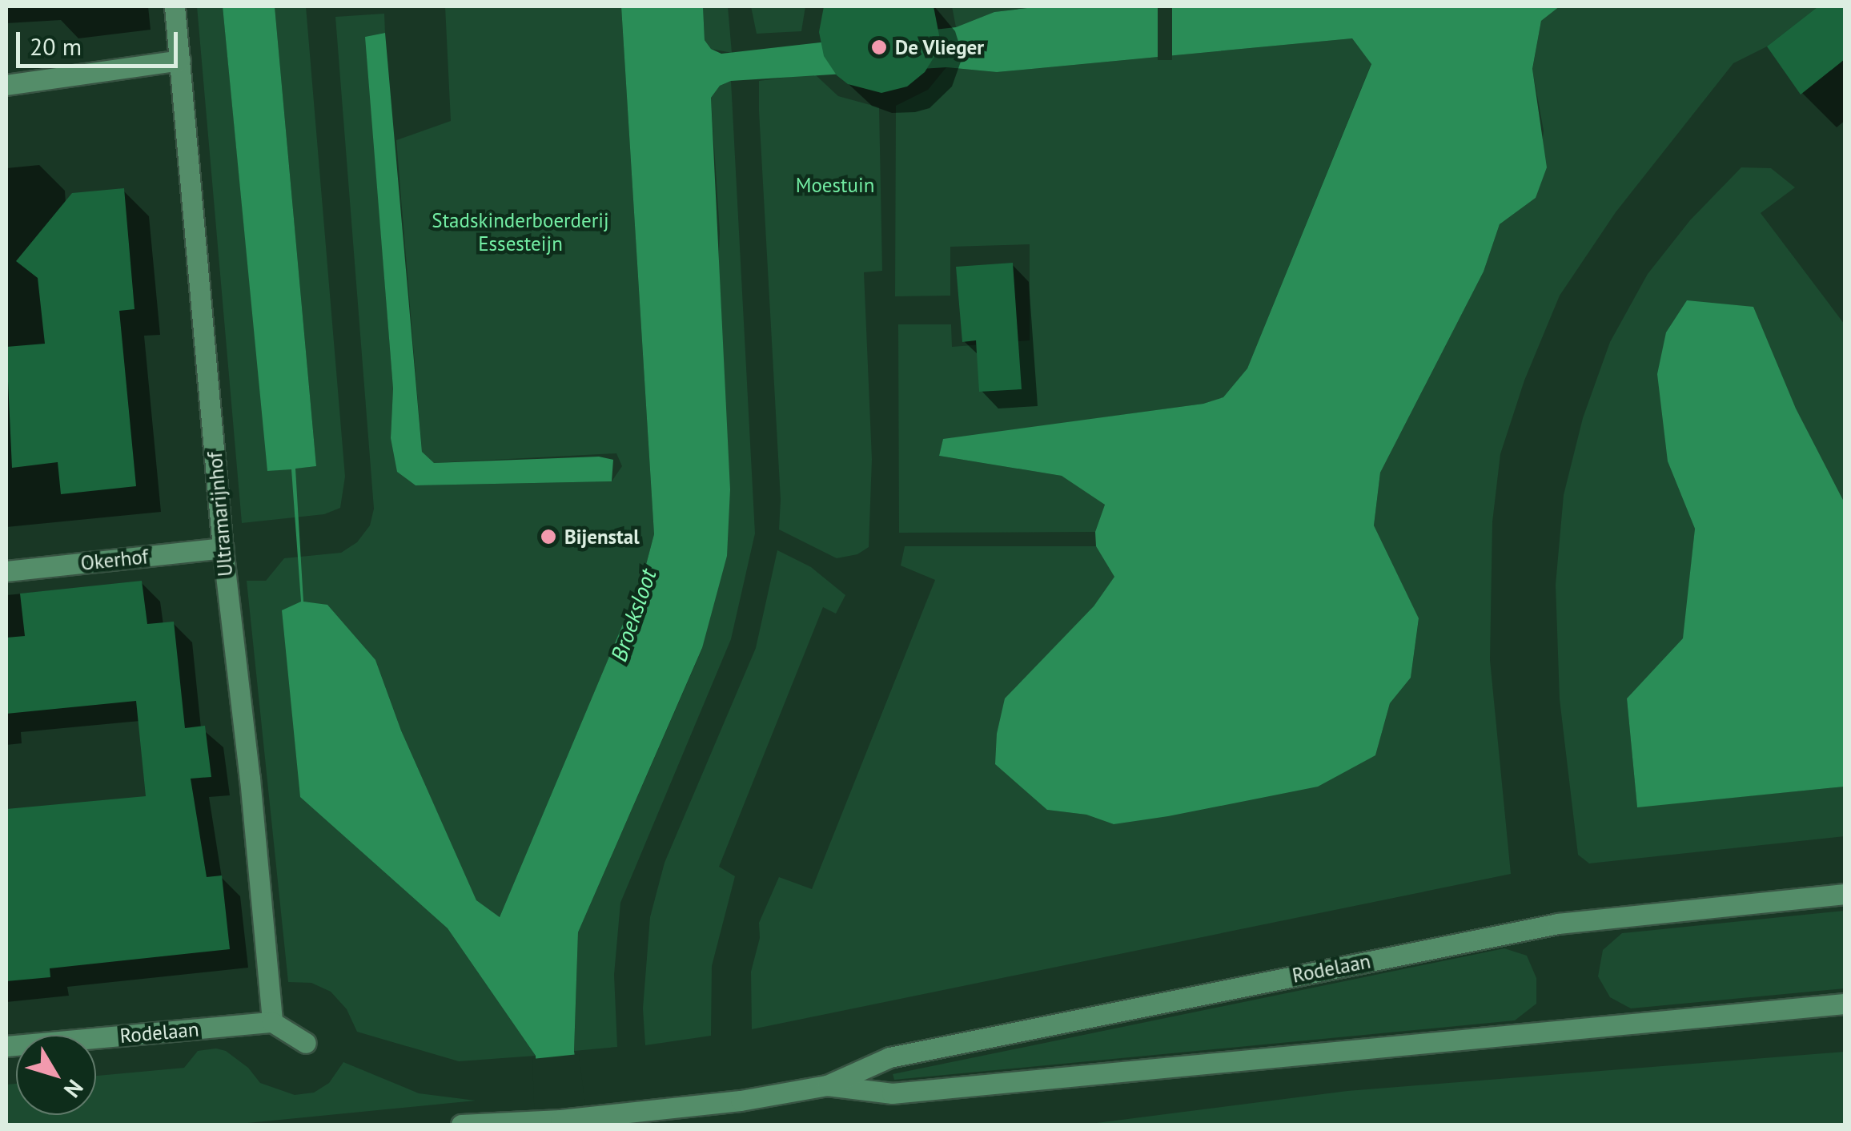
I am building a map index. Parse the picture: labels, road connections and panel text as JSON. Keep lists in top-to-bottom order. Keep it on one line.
{"streets":{"street":["Ultramarijnhof","Okerhof","Rodelaan"]},"crossings":[["Ultramarijnhof","Okerhof"],["Ultramarijnhof","Rodelaan"]],"water":["Broeksloot"],"parks":["Moestuin","Stadskinderboerderij Essesteijn"],"places":["De Vlieger","Bijenstal"],"scale_bar":"20 m","north":"bottom right"}
